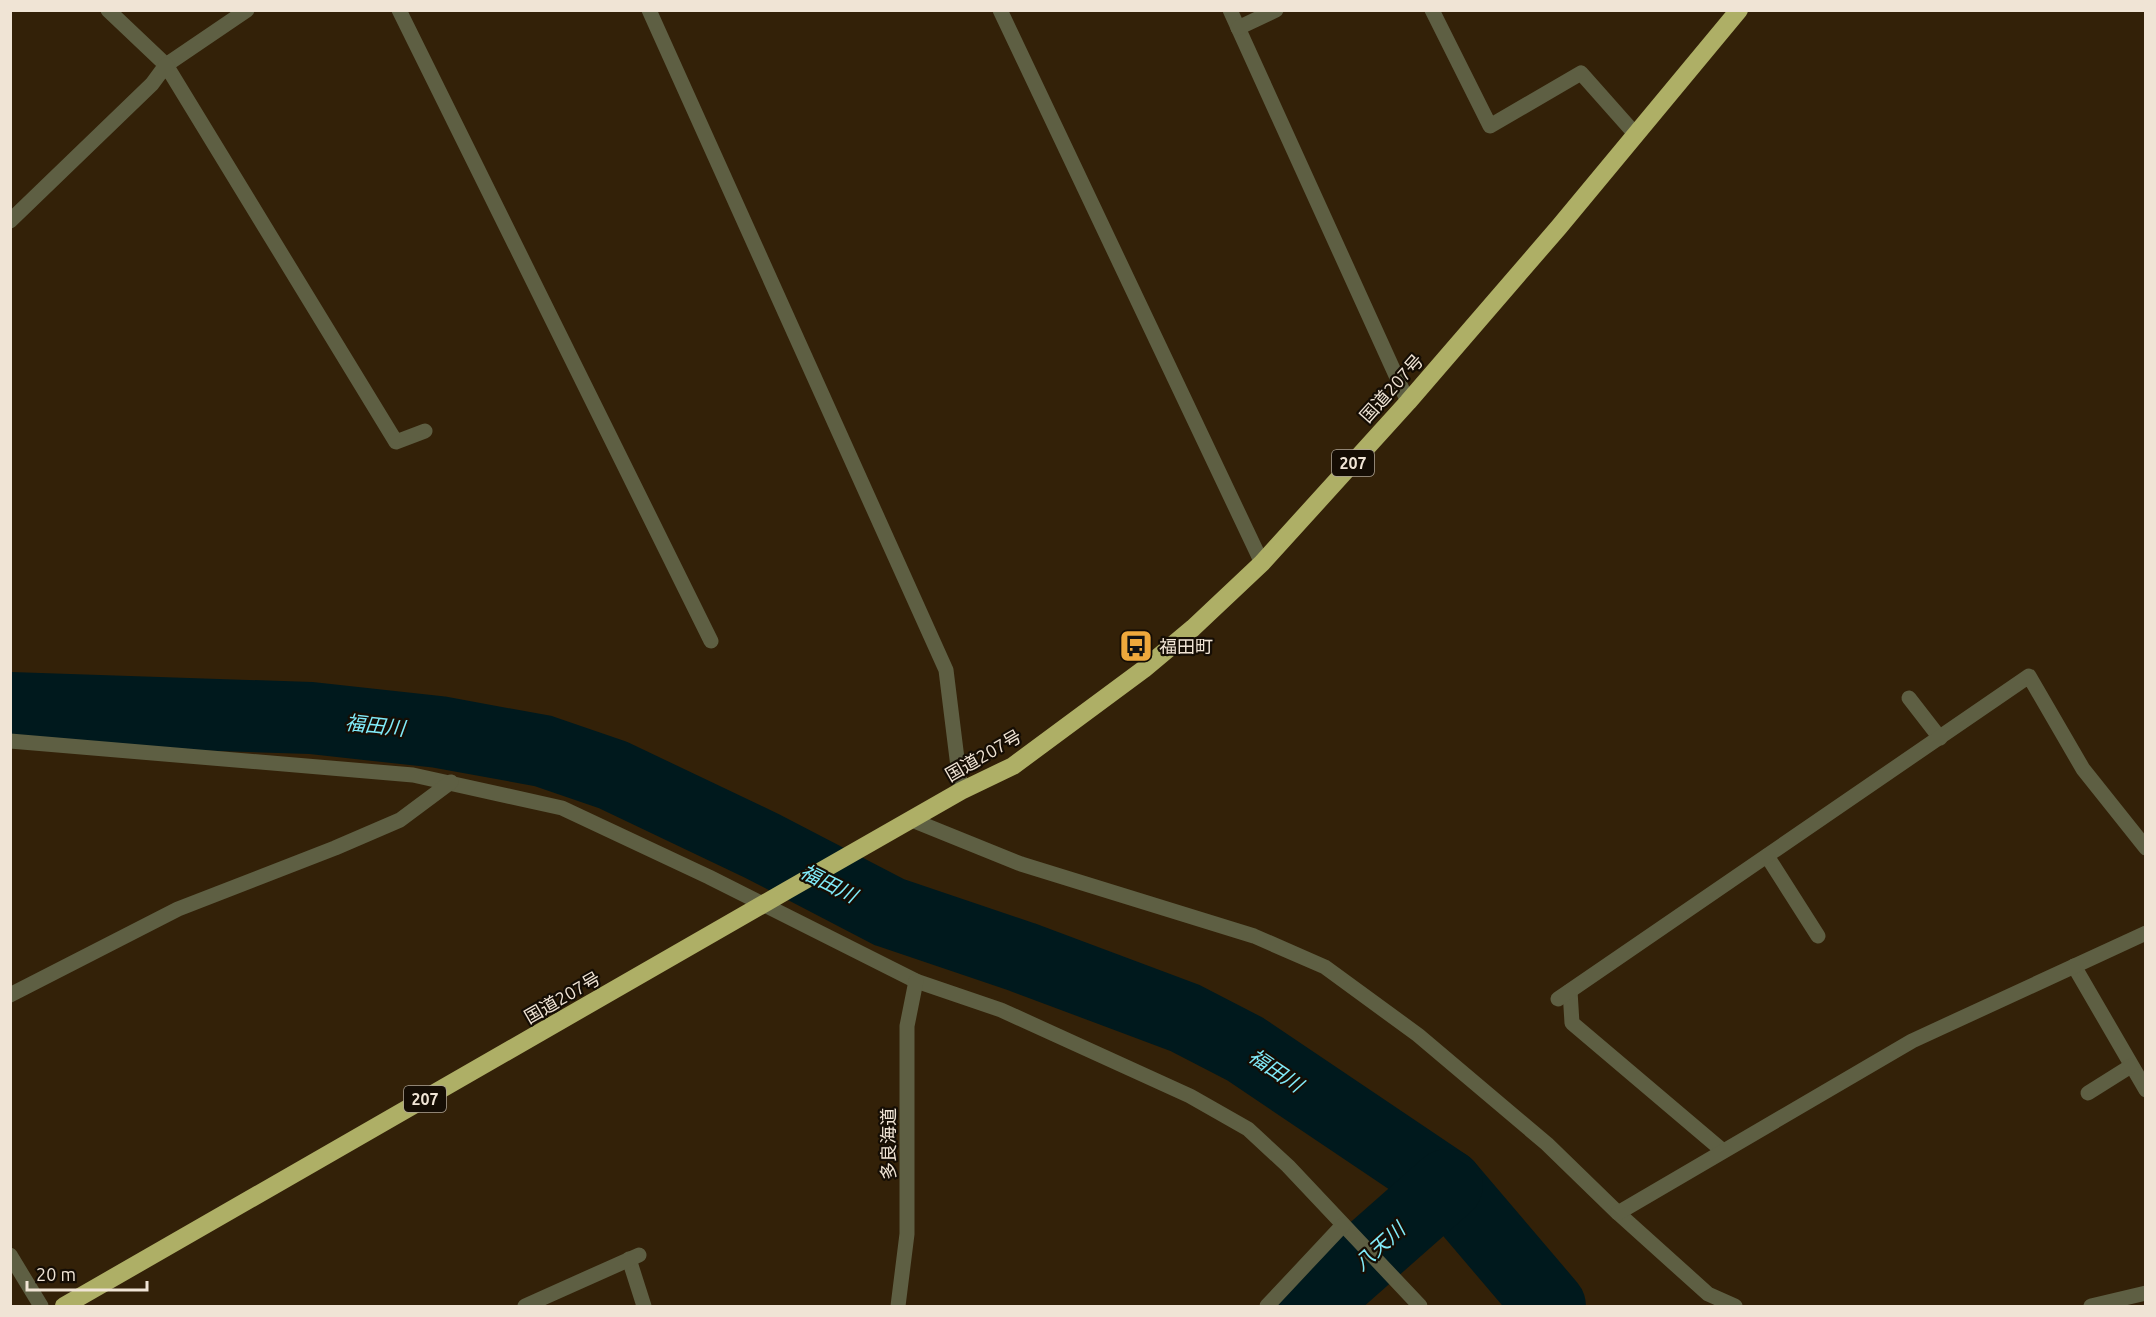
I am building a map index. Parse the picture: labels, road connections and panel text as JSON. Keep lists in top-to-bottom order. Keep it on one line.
{"streets":{"highway":["国道207号","207"],"street":["多良海道"]},"water":["福田川","八天川"],"places":{"bus stop":["福田町"]},"scale_bar":"20 m"}
